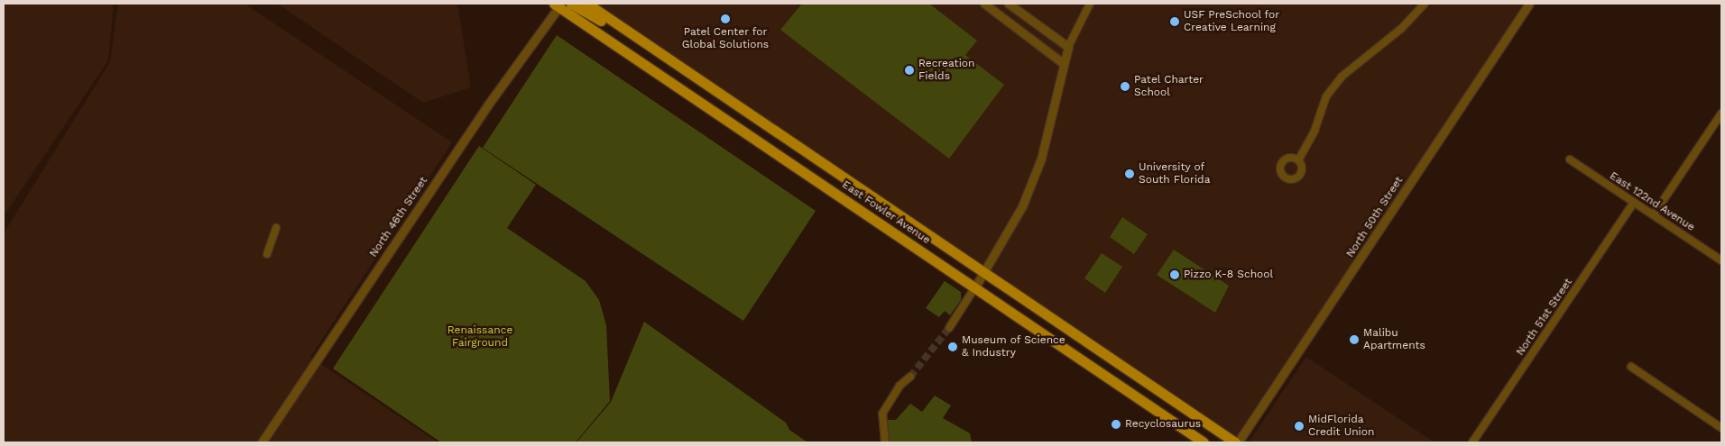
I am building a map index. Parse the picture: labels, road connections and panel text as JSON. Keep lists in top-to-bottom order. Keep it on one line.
{"streets":{"main road":["East Fowler Avenue"],"street":["East 122nd Avenue","North 46th Street","North 50th Street","North 51st Street"]},"crossings":[["East 122nd Avenue","North 51st Street"],["East Fowler Avenue","North 46th Street"],["East Fowler Avenue","North 50th Street"]],"parks":["Renaissance Fairground"],"places":["Patel Center for Global Solutions","USF PreSchool for Creative Learning","Recreation Fields","Patel Charter School","University of South Florida","Pizzo K-8 School","Malibu Apartments","Museum of Science & Industry","Recyclosaurus","MidFlorida Credit Union"]}
